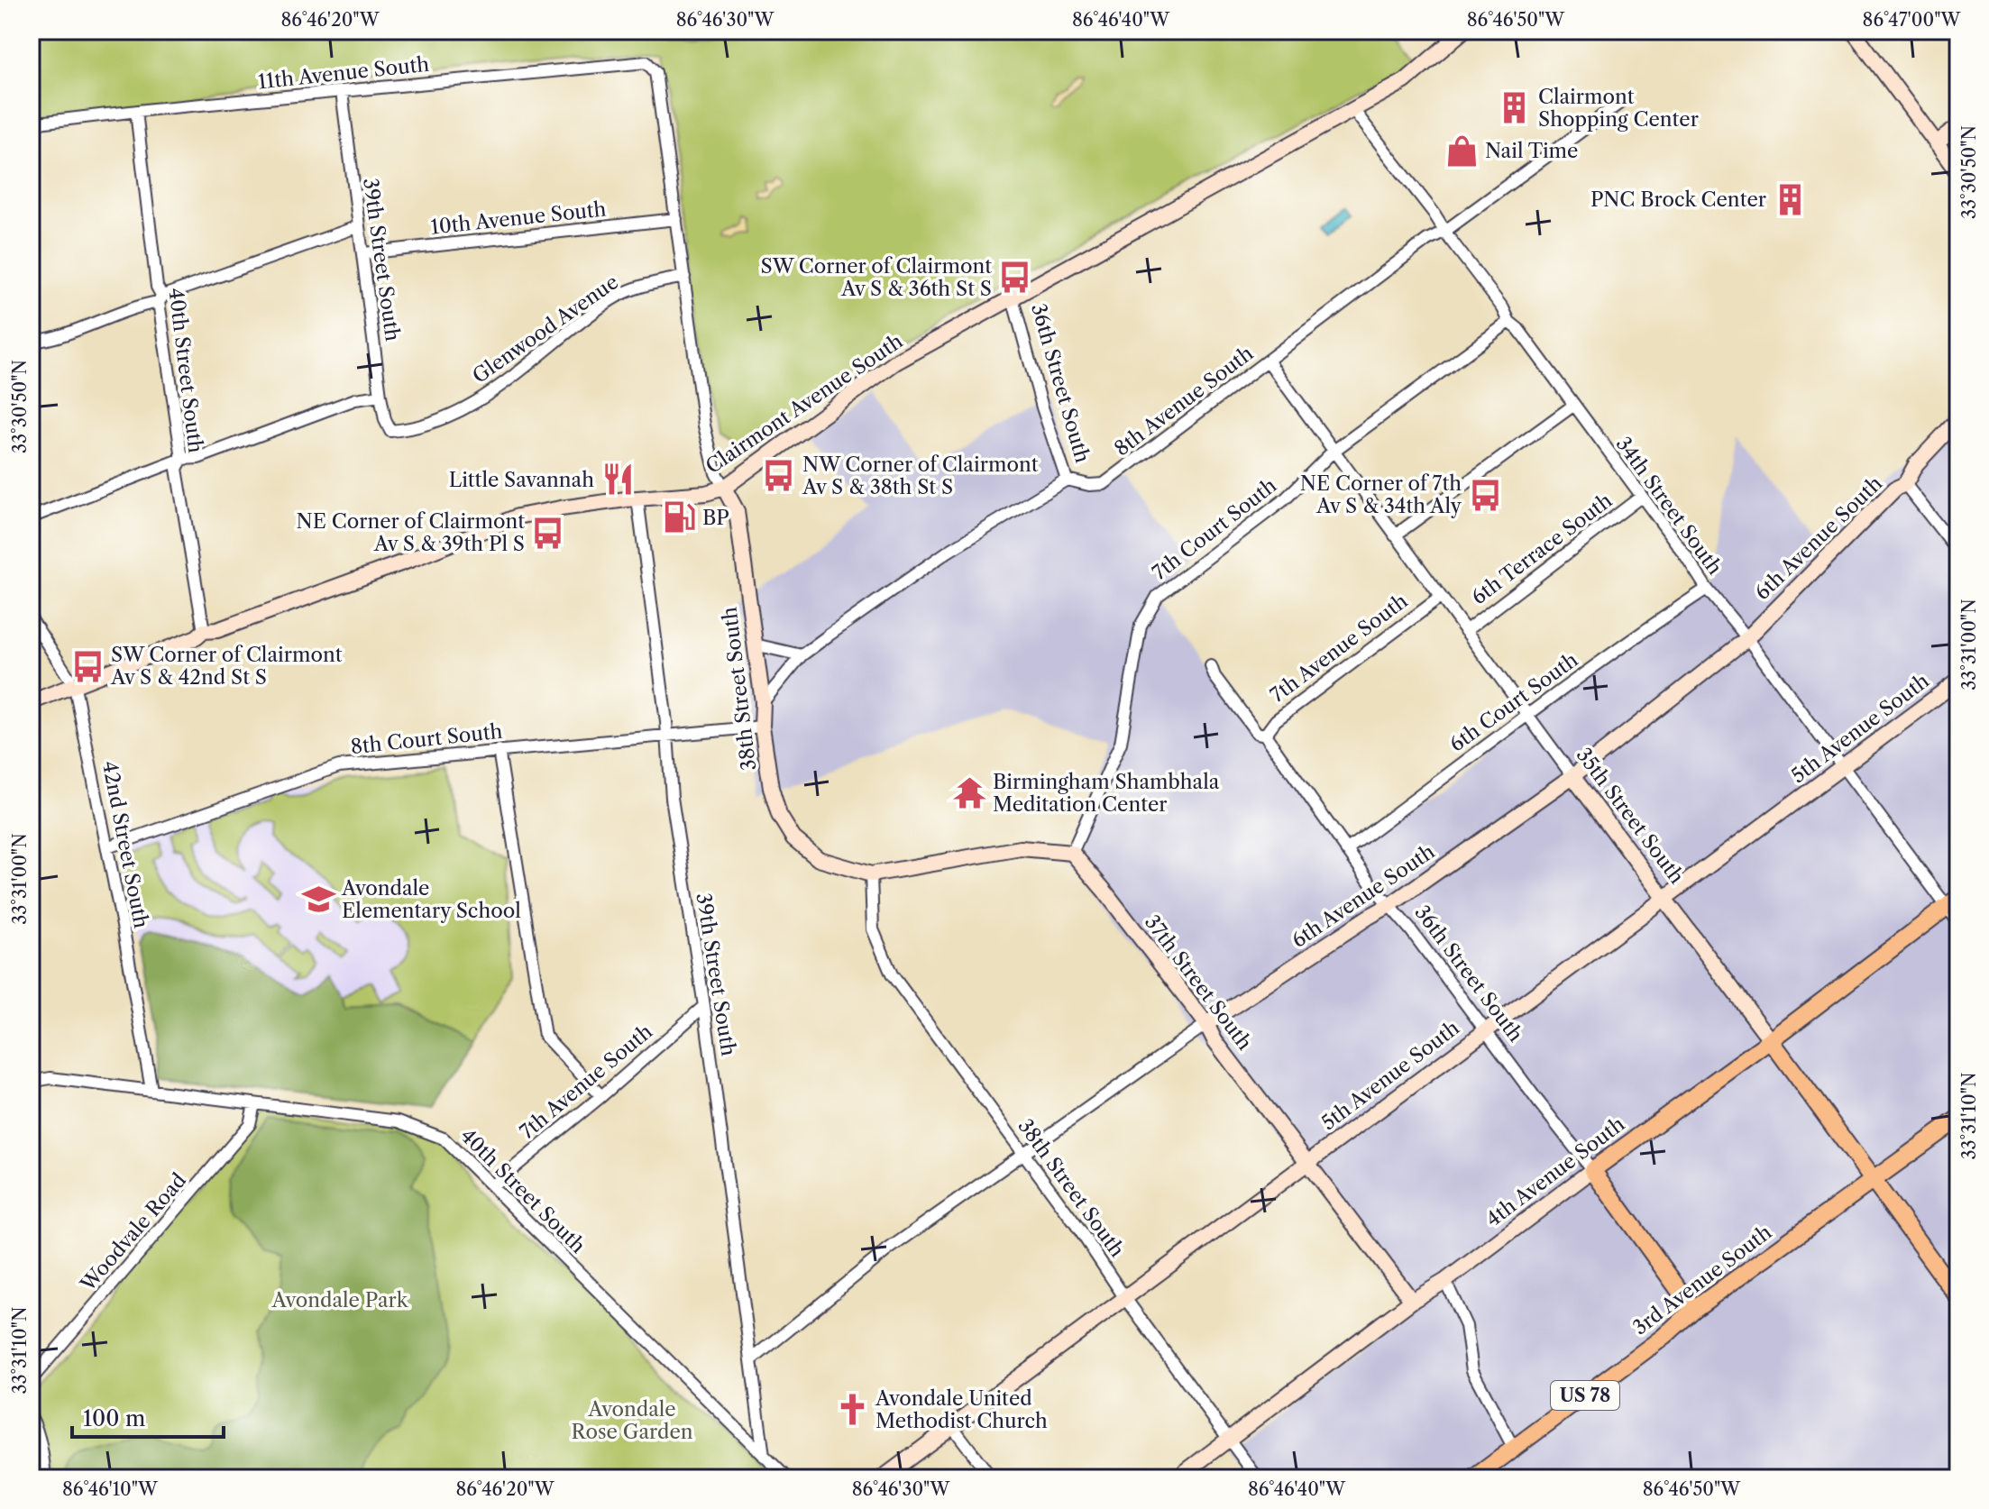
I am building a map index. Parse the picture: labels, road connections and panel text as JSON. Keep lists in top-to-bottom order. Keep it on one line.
{"streets":{"main road":["36th Street South","35th Street South","4th Avenue South","3rd Avenue South","US 78"],"street":["11th Avenue South","10th Avenue South","39th Street South","Glenwood Avenue","40th Street South","8th Avenue South","Clairmont Avenue South","34th Street South","7th Court South","6th Avenue South","6th Terrace South","7th Avenue South","38th Street South","6th Court South","5th Avenue South","8th Court South","42nd Street South","37th Street South","Woodvale Road"]},"crossings":[["11th Avenue South","39th Street South"],["11th Avenue South","40th Street South"],["11th Avenue South","38th Street South"],["10th Avenue South","39th Street South"],["10th Avenue South","38th Street South"],["39th Street South","Glenwood Avenue"],["39th Street South","40th Street South"],["39th Street South","Clairmont Avenue South"],["39th Street South","6th Avenue South"],["39th Street South","7th Avenue South"],["39th Street South","8th Court South"],["Glenwood Avenue","38th Street South"],["40th Street South","Clairmont Avenue South"],["40th Street South","7th Avenue South"],["40th Street South","42nd Street South"],["40th Street South","Woodvale Road"],["36th Street South","8th Avenue South"],["36th Street South","Clairmont Avenue South"],["36th Street South","6th Avenue South"],["36th Street South","7th Avenue South"],["36th Street South","6th Court South"],["36th Street South","5th Avenue South"],["36th Street South","4th Avenue South"],["36th Street South","3rd Avenue South"],["8th Avenue South","34th Street South"],["8th Avenue South","35th Street South"],["Clairmont Avenue South","34th Street South"],["Clairmont Avenue South","38th Street South"],["Clairmont Avenue South","42nd Street South"],["34th Street South","7th Court South"],["34th Street South","6th Avenue South"],["34th Street South","6th Terrace South"],["34th Street South","6th Court South"],["34th Street South","5th Avenue South"],["34th Street South","4th Avenue South"],["7th Court South","35th Street South"],["7th Court South","37th Street South"],["6th Avenue South","38th Street South"],["6th Avenue South","35th Street South"],["6th Avenue South","37th Street South"],["6th Terrace South","35th Street South"],["7th Avenue South","35th Street South"],["38th Street South","5th Avenue South"],["38th Street South","8th Court South"],["38th Street South","4th Avenue South"],["6th Court South","35th Street South"],["5th Avenue South","35th Street South"],["5th Avenue South","37th Street South"],["8th Court South","42nd Street South"],["35th Street South","4th Avenue South"],["35th Street South","3rd Avenue South"],["37th Street South","4th Avenue South"]],"parks":["Avondale Park","Avondale Rose Garden"],"places":{"building":["Clairmont Shopping Center","PNC Brock Center"],"shop":["Nail Time"],"bus stop":["SW Corner of Clairmont Av S & 36th St S","NW Corner of Clairmont Av S & 38th St S","NE Corner of 7th Av S & 34th Aly","NE Corner of Clairmont Av S & 39th Pl S","SW Corner of Clairmont Av S & 42nd St S"],"restaurant":["Little Savannah"],"fuel station":["BP"],"temple":["Birmingham Shambhala Meditation Center"],"school or university":["Avondale Elementary School"],"church":["Avondale United Methodist Church"]},"scale_bar":"100 m","coordinates":["86°46'20\"W","86°46'30\"W","86°46'40\"W","86°46'50\"W","86°47'00\"W","33°30'50\"N","33°31'00\"N","33°31'10\"N","86°46'10\"W"]}
